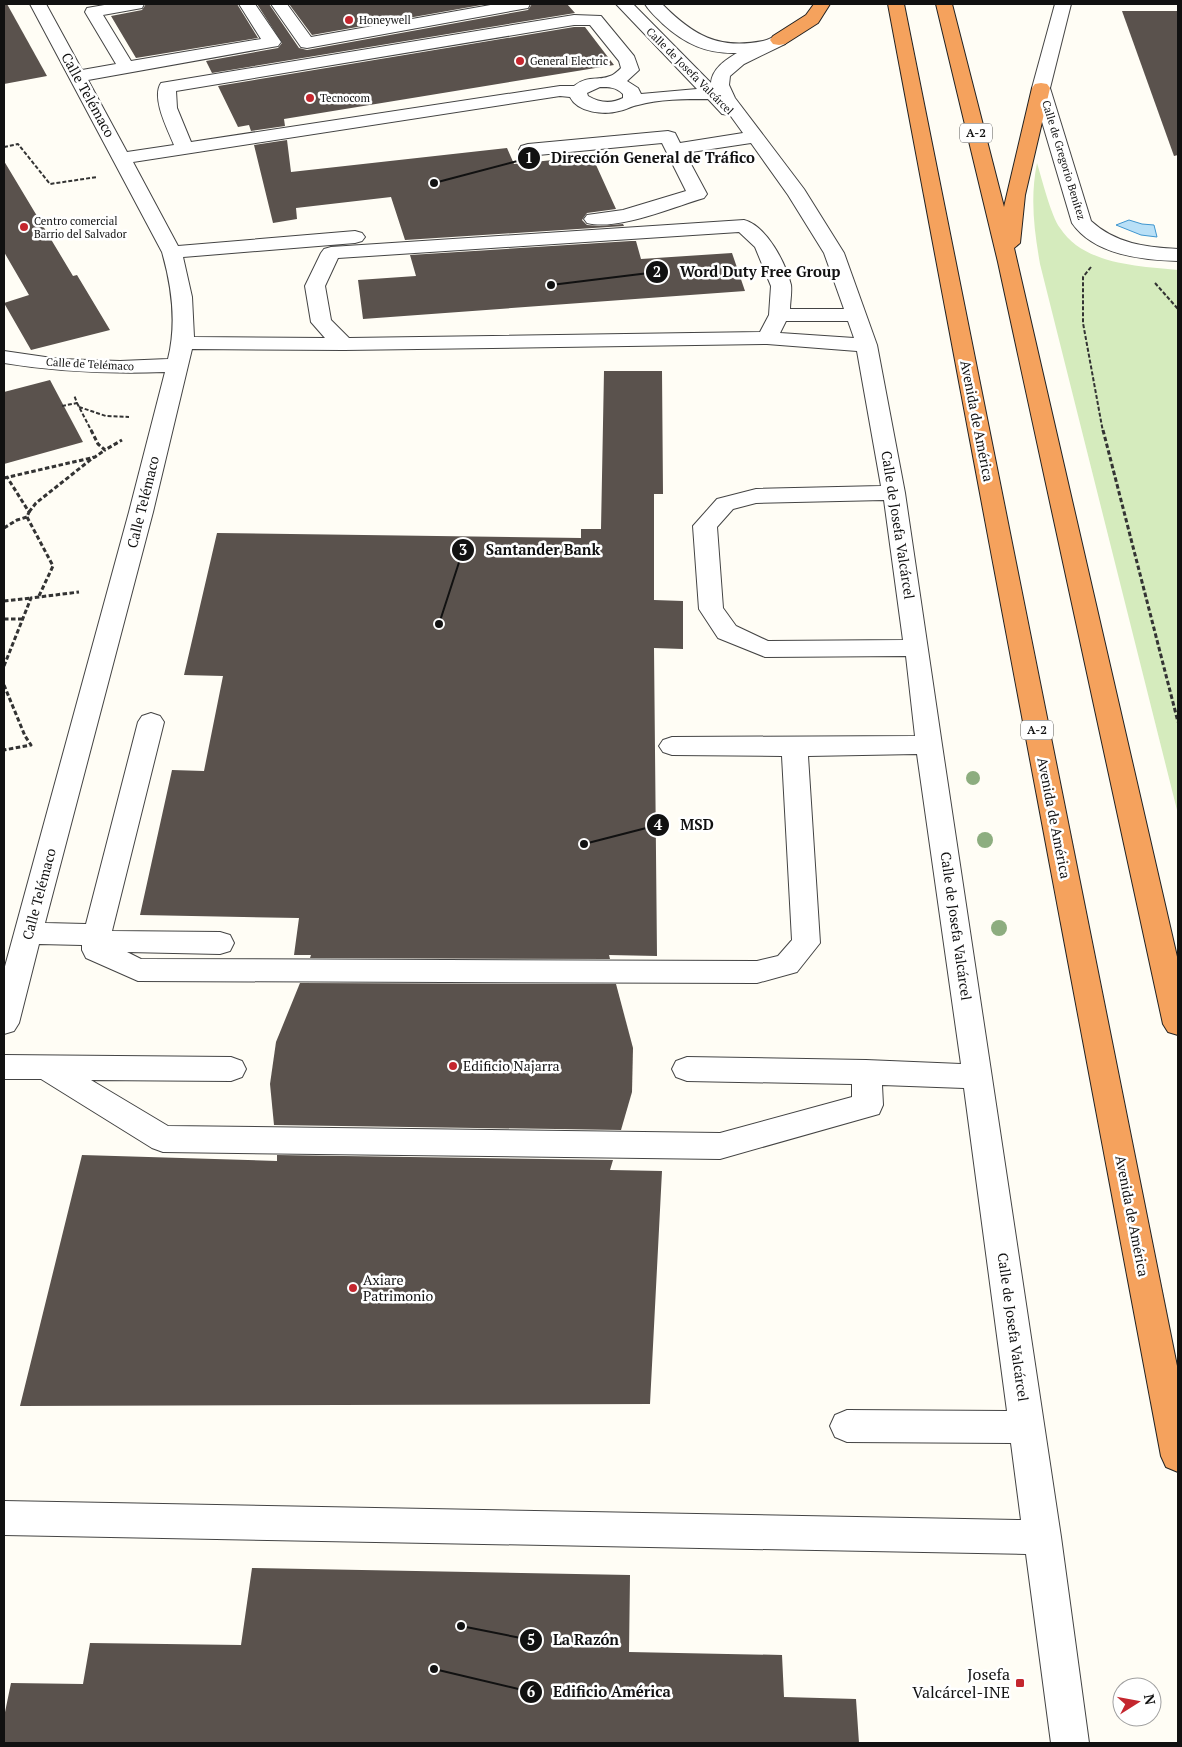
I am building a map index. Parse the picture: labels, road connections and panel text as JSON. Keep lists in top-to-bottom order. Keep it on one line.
{"streets":{"highway":["A-2","Avenida de América"],"street":["Calle de Josefa Valcárcel","Calle Telémaco","Calle de Gregorio Benítez","Calle de Telémaco"]},"crossings":[["Calle Telémaco","Calle de Telémaco"]],"places":{"other":["Honeywell","General Electric","Tecnocom","Dirección General de Tráfico","Centro comercial Barrio del Salvador","Word Duty Free Group","Santander Bank","MSD","Edificio Najarra","Axiare Patrimonio","La Razón","Edificio América"],"transit":["Josefa Valcárcel-INE"]},"north":"right"}
